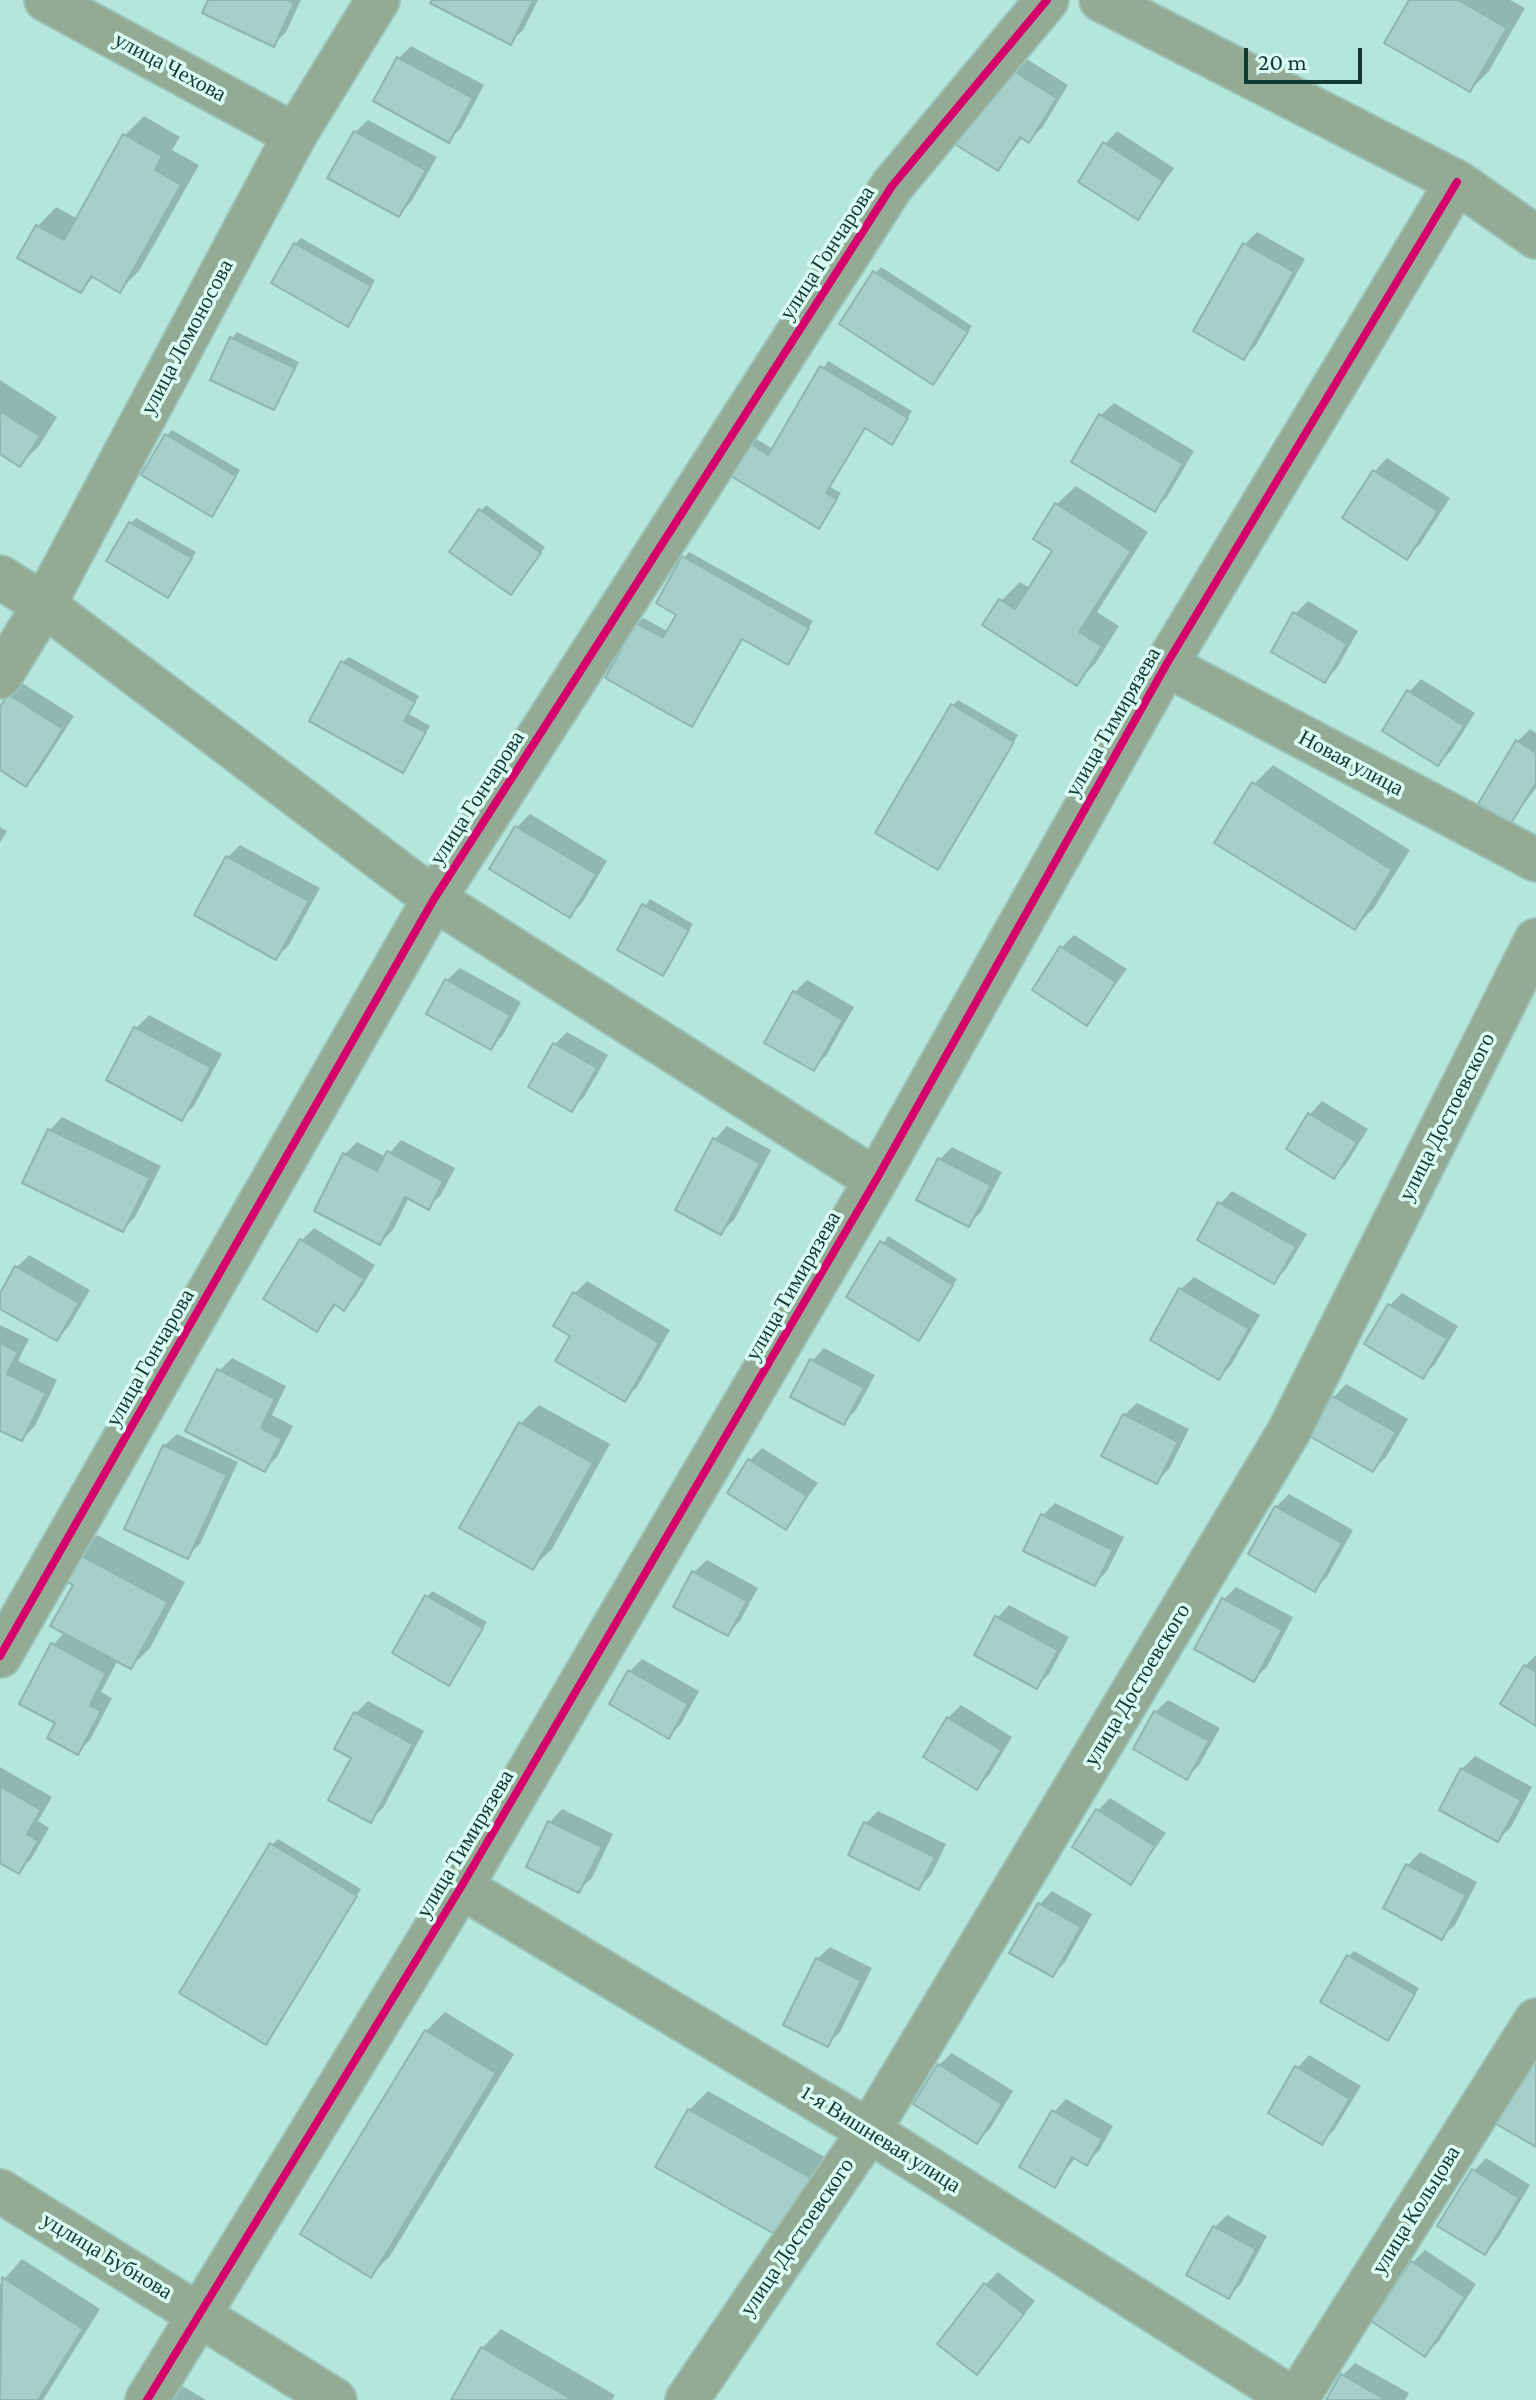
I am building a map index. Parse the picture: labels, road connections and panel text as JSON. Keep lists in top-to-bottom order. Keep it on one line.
{"streets":{"street":["улица Чехова","улица Гончарова","улица Ломоносова","улица Тимирязева","Новая улица","улица Достоевского","1-я Вишневая улица","улица Кольцова","уцлица Бубнова"]},"crossings":[["улица Чехова","улица Ломоносова"],["улица Гончарова","улица Ломоносова"],["улица Гончарова","улица Тимирязева"],["улица Тимирязева","Новая улица"],["улица Тимирязева","1-я Вишневая улица"],["улица Тимирязева","уцлица Бубнова"],["улица Достоевского","1-я Вишневая улица"],["1-я Вишневая улица","улица Кольцова"]],"scale_bar":"20 m"}
